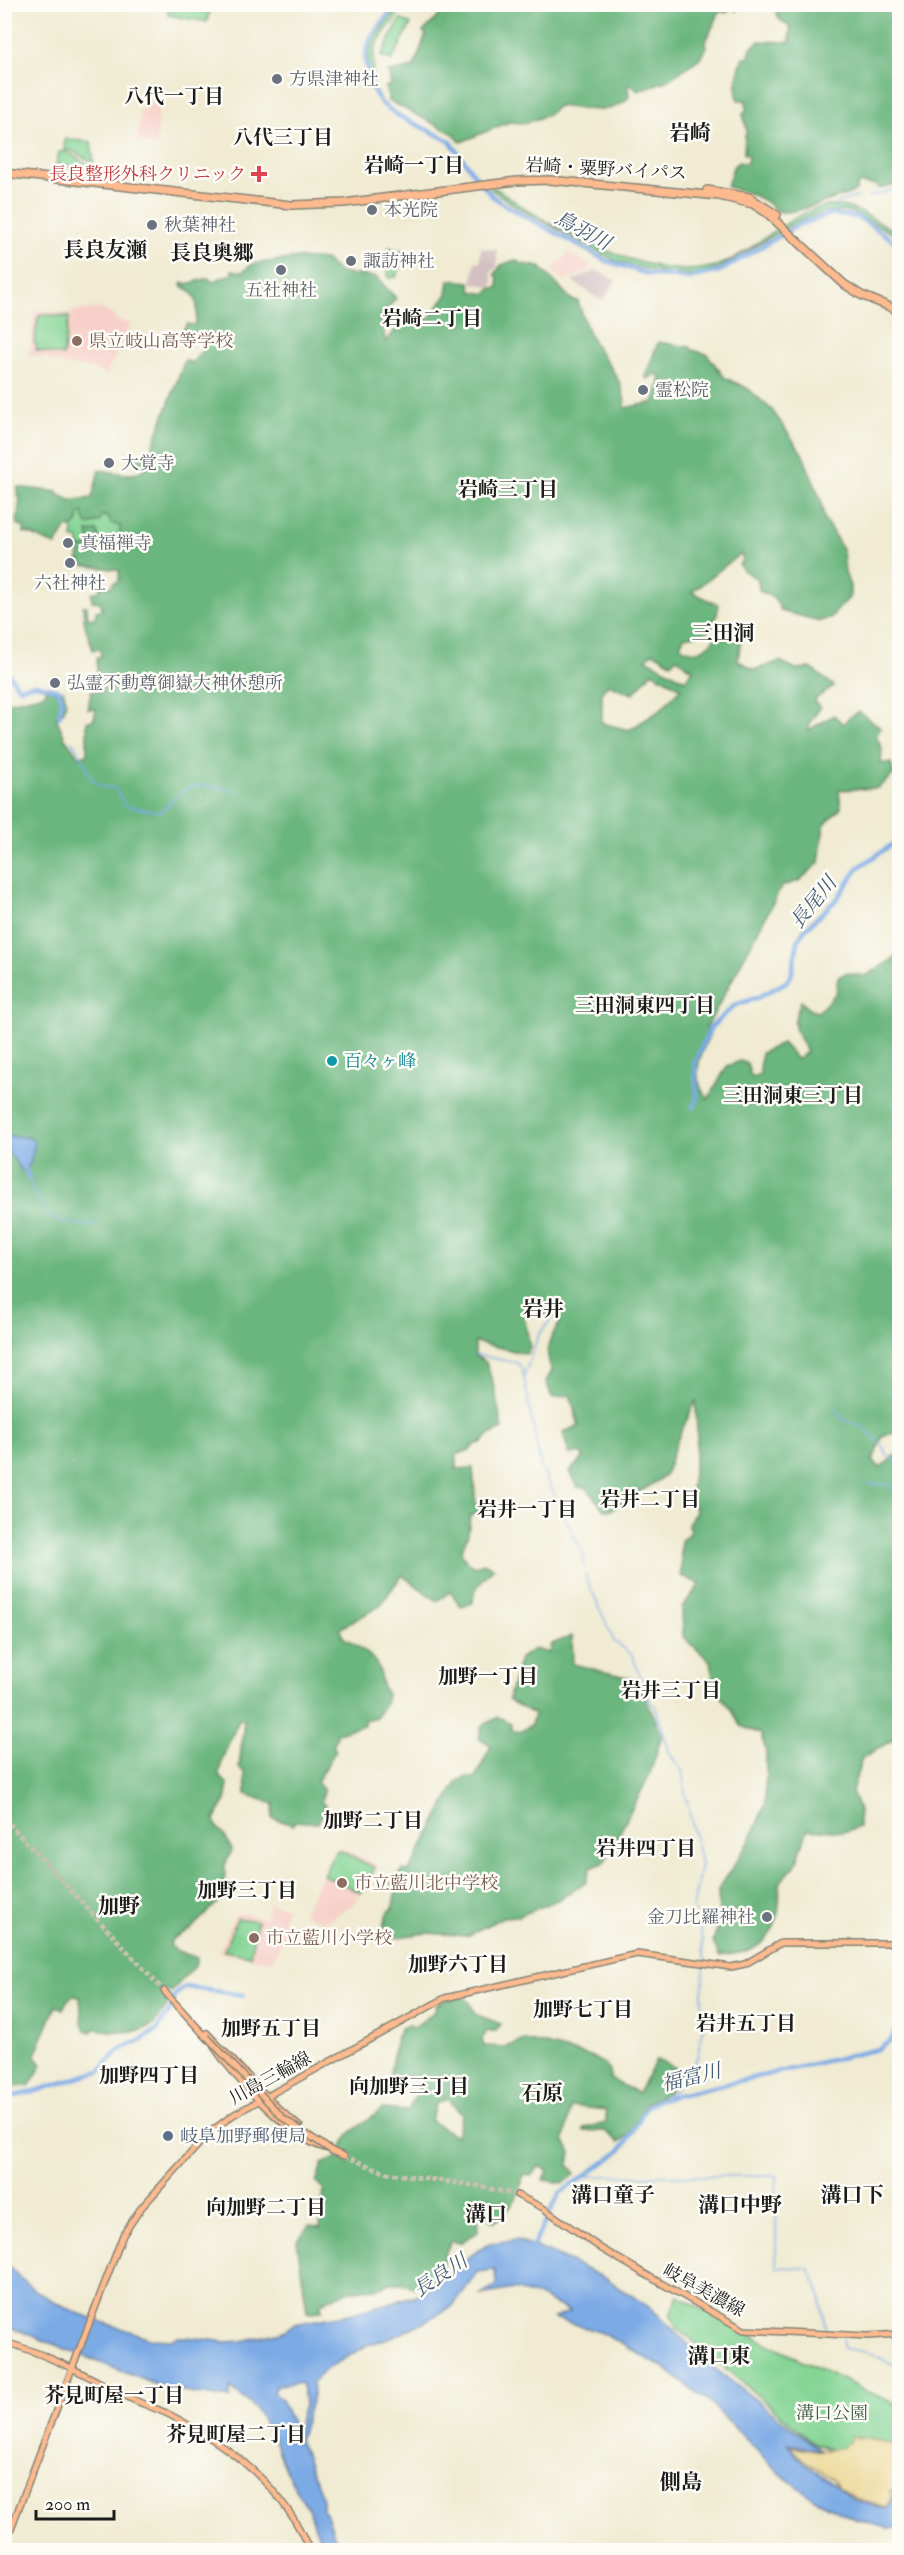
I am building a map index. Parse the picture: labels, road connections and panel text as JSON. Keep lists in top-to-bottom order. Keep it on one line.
{"streets":{"highway":["岩崎・粟野バイパス"],"main road":["川島三輪線","岐阜美濃線"]},"districts":["八代一丁目","岩崎","八代三丁目","岩崎一丁目","長良友瀬","長良奥郷","岩崎二丁目","岩崎三丁目","三田洞","三田洞東四丁目","三田洞東三丁目","岩井","岩井二丁目","岩井一丁目","加野一丁目","岩井三丁目","加野二丁目","岩井四丁目","加野三丁目","加野","加野六丁目","加野七丁目","岩井五丁目","加野五丁目","加野四丁目","向加野三丁目","石原","溝口童子","溝口下","溝口中野","向加野二丁目","溝口","溝口東","芥見町屋一丁目","芥見町屋二丁目","側島"],"water":["鳥羽川","長尾川","福富川","長良川"],"parks":["溝口公園"],"places":{"other":["方県津神社","本光院","秋葉神社","諏訪神社","五社神社","県立岐山高等学校","霊松院","大覚寺","真福禅寺","六社神社","弘霊不動尊御嶽大神休憩所","百々ヶ峰","市立藍川北中学校","金刀比羅神社","市立藍川小学校","岐阜加野郵便局"],"health":["長良整形外科クリニック"]},"scale_bar":"200 m"}
